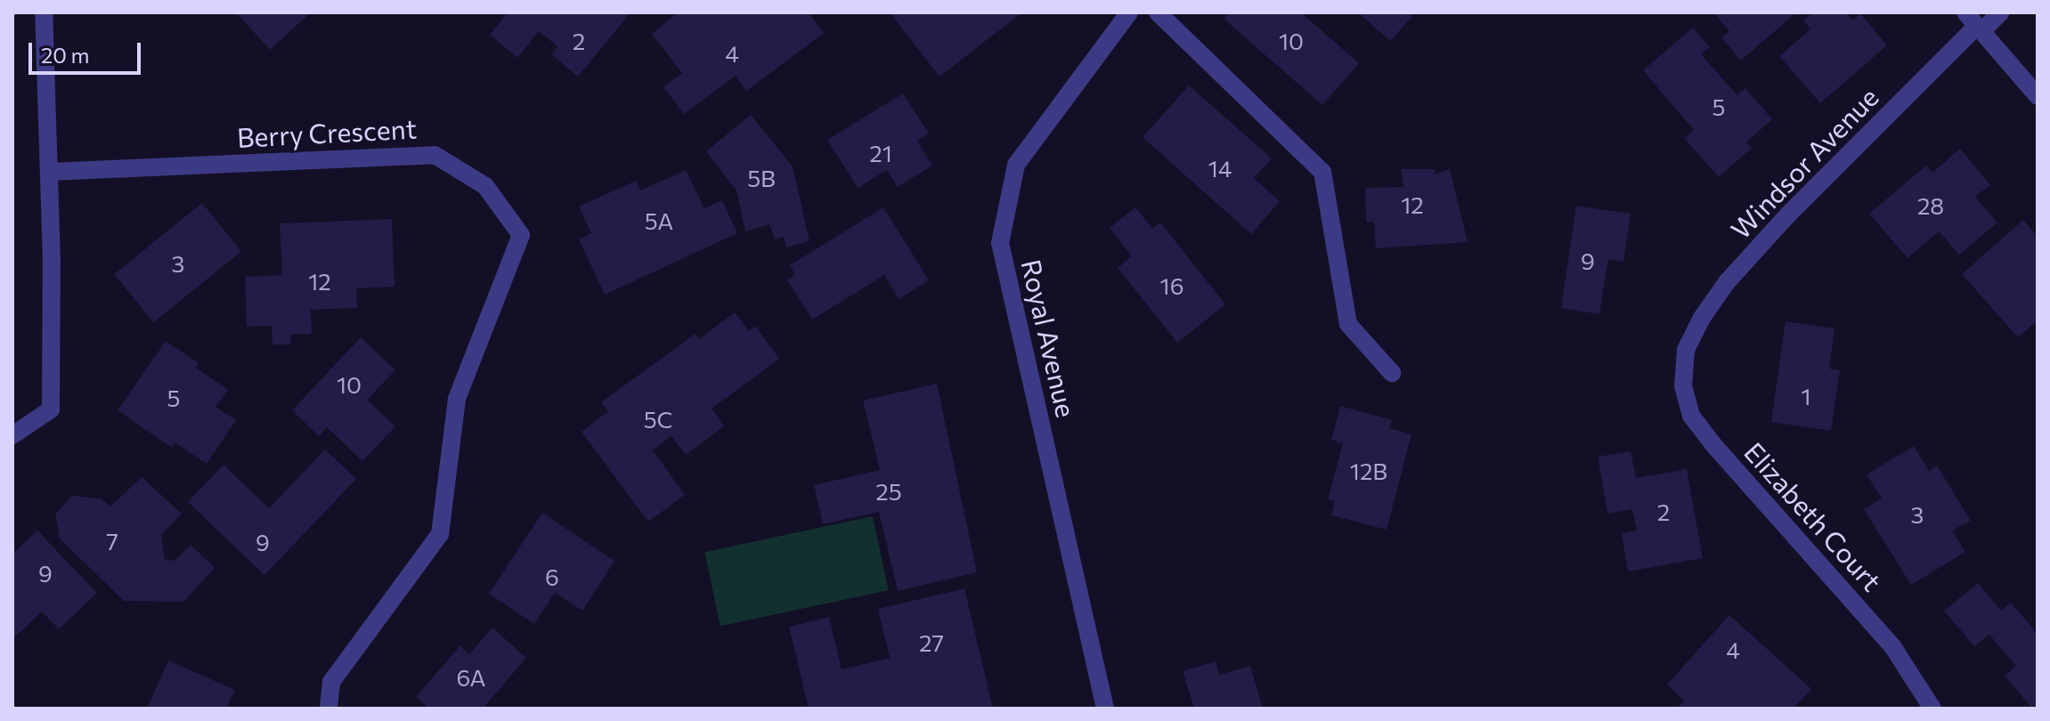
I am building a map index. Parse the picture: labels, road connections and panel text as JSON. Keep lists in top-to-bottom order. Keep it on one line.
{"streets":{"street":["Berry Crescent","Windsor Avenue","Royal Avenue","Elizabeth Court"]},"crossings":[["Windsor Avenue","Elizabeth Court"]],"house_numbers":["2","10","4","5","21","14","5B","12","28","5A","9","3","12","16","10","1","5","5C","12B","25","2","3","7","9","9","6","27","4","6A"],"scale_bar":"20 m"}
